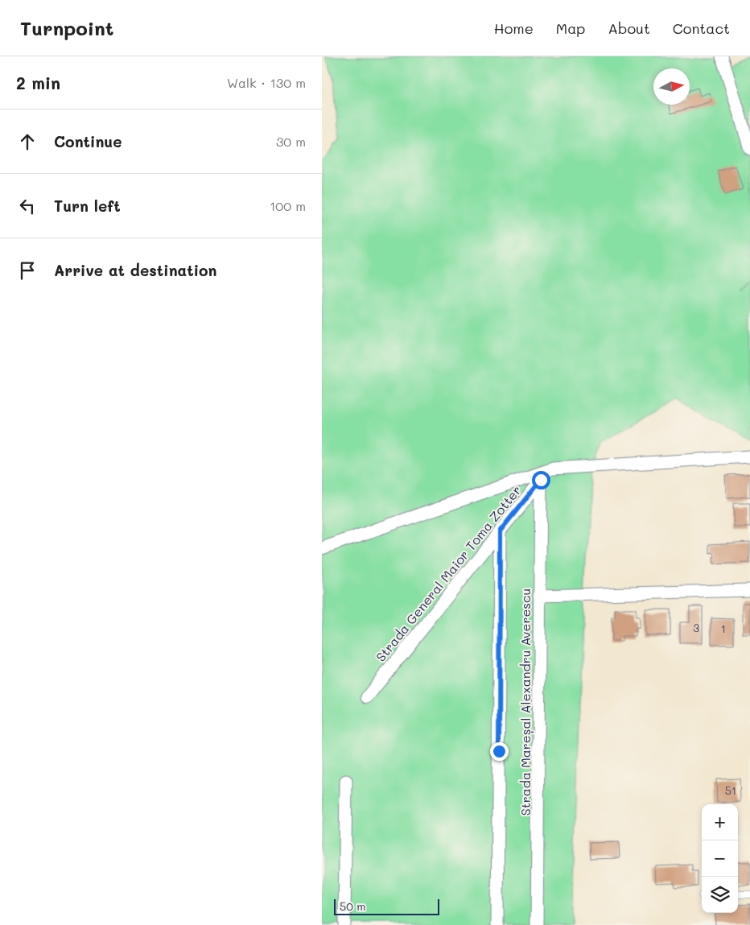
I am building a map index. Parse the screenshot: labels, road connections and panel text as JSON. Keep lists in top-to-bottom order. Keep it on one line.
{"streets":{"street":["Strada General Maior Toma Zotter","Strada Mareșal Alexandru Averescu"]},"crossings":[["Strada General Maior Toma Zotter","Strada Mareșal Alexandru Averescu"]],"house_numbers":["3","1","51"],"scale_bar":"50 m","north":"right","page":{"header":"Turnpoint","nav":["Home","Map","About","Contact"],"heading":["2 min","Walk · 130 m"],"list":[["Continue","30 m"],["Turn left","100 m"],"Arrive at destination"],"map_buttons":["+","−"],"scale":"50 m"}}
